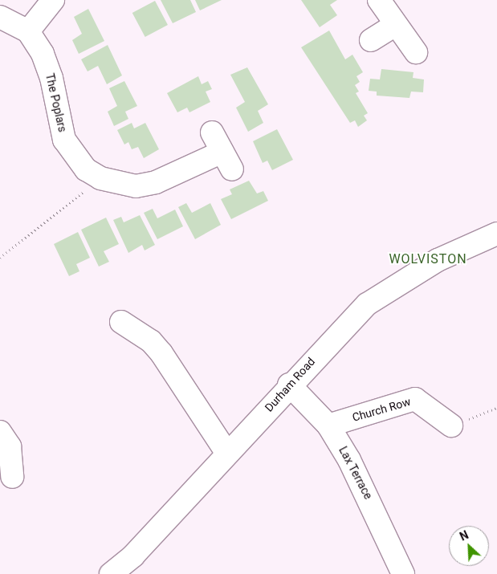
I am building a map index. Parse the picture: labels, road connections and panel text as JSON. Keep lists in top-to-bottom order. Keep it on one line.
{"streets":{"street":["The Poplars","Durham Road","Church Row","Lax Terrace"]},"crossings":[["Durham Road","Lax Terrace"],["Church Row","Lax Terrace"]],"districts":["WOLVISTON"],"north":"top left"}
